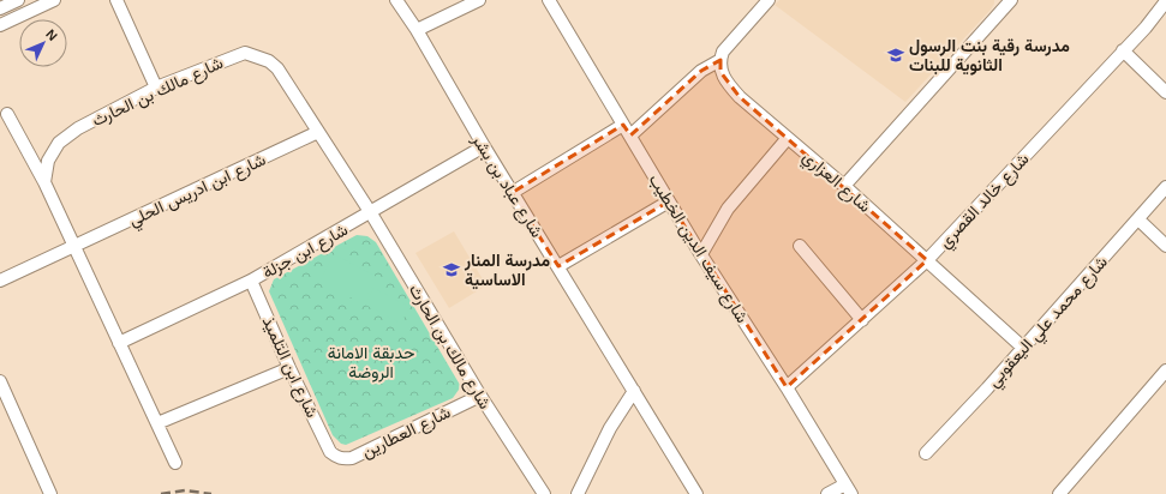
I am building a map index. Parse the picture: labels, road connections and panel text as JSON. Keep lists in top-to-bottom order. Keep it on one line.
{"streets":{"street":["شارع مالك بن الحارث","شارع العزاري","شارع عباد بن بشر","شارع ابن ادريس الحلي","شارع خالد القصري","شارع سيف الدين الخطيب","شارع ابن جزلة","شارع محمد علي اليعقوبي","شارع ابن التلميذ","شارع العطارين"]},"crossings":[["شارع مالك بن الحارث","شارع ابن ادريس الحلي"],["شارع مالك بن الحارث","شارع ابن جزلة"],["شارع مالك بن الحارث","شارع العطارين"],["شارع العزاري","شارع خالد القصري"],["شارع العزاري","شارع محمد علي اليعقوبي"],["شارع عباد بن بشر","شارع ابن جزلة"],["شارع خالد القصري","شارع سيف الدين الخطيب"],["شارع ابن جزلة","شارع ابن التلميذ"],["شارع ابن التلميذ","شارع العطارين"]],"parks":["حدبقة الامانة الروضة"],"places":{"school or university":["مدرسة رقية بنت الرسول الثانوية للبنات","مدرسة المنار الاساسية"]},"north":"top right"}
